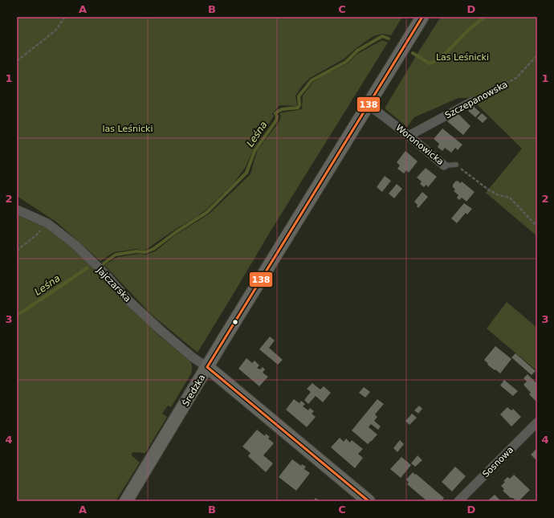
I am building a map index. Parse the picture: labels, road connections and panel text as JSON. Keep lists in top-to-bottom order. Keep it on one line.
{"streets":{"main road":["Średzka"],"street":["Szczepanowska","Woronowicka","Jajczarska","Sosnowa"]},"crossings":[["Szczepanowska","Woronowicka"],["Woronowicka","Średzka"],["Jajczarska","Średzka"]],"water":["Leśna"],"parks":["Las Leśnicki","las Leśnicki"],"lines":["transit line 138"],"grid":{"columns":["A","B","C","D"],"rows":["1","2","3","4"]}}
